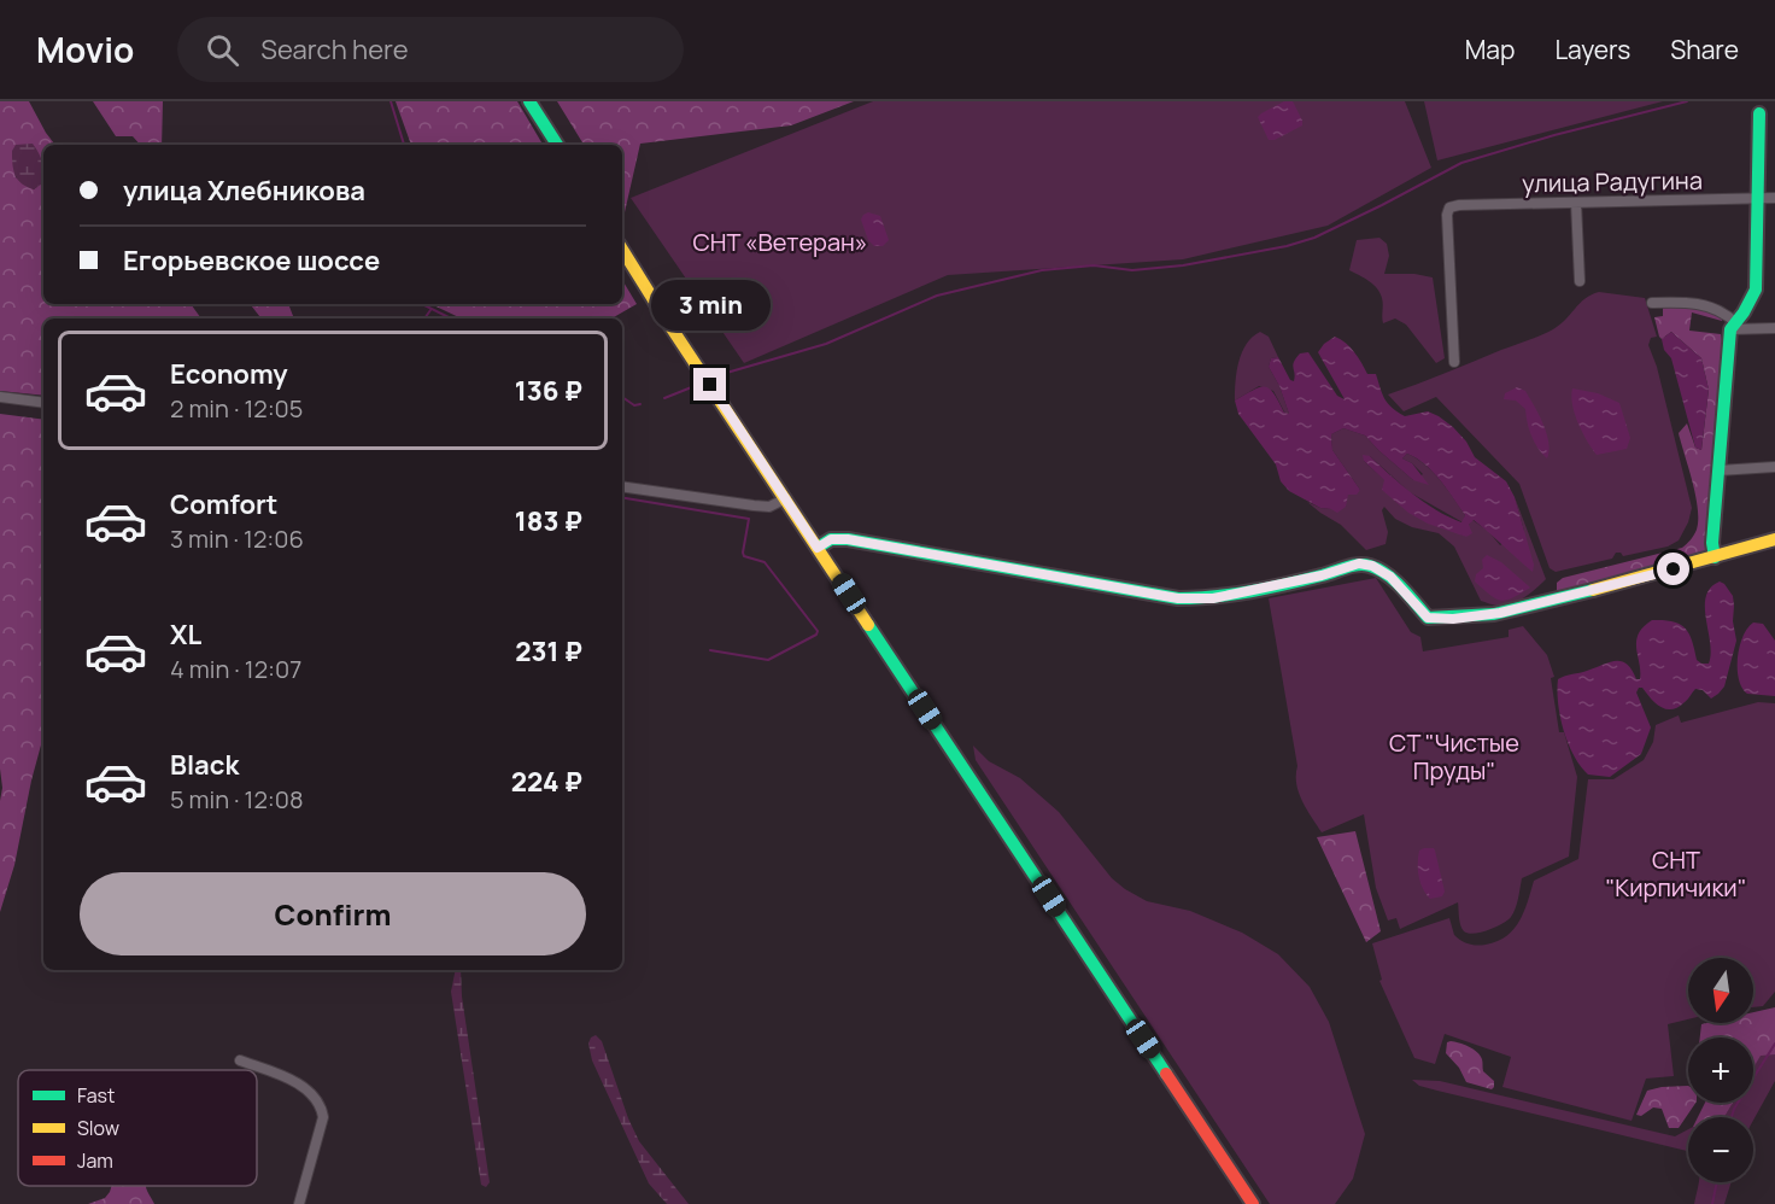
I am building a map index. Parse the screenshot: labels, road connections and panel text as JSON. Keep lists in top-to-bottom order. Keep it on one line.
{"streets":{"street":["улица Радугина"]},"parks":["СНТ «Ветеран»","СТ \"Чистые Пруды\"","СНТ \"Кирпичики\""],"legend":["Fast","Slow","Jam"],"north":"bottom","page":{"header":"Movio","search":"Search here","nav":["Map","Layers","Share"],"banner":["улица Хлебникова","Егорьевское шоссе"],"bubble":"3 min","list":[{"name":"Economy","note":"2 min · 12:05","value":"136 ₽"},{"name":"Comfort","note":"3 min · 12:06","value":"183 ₽"},{"name":"XL","note":"4 min · 12:07","value":"231 ₽"},{"name":"Black","note":"5 min · 12:08","value":"224 ₽"}],"buttons":"Confirm","map_buttons":["+","−"]}}
